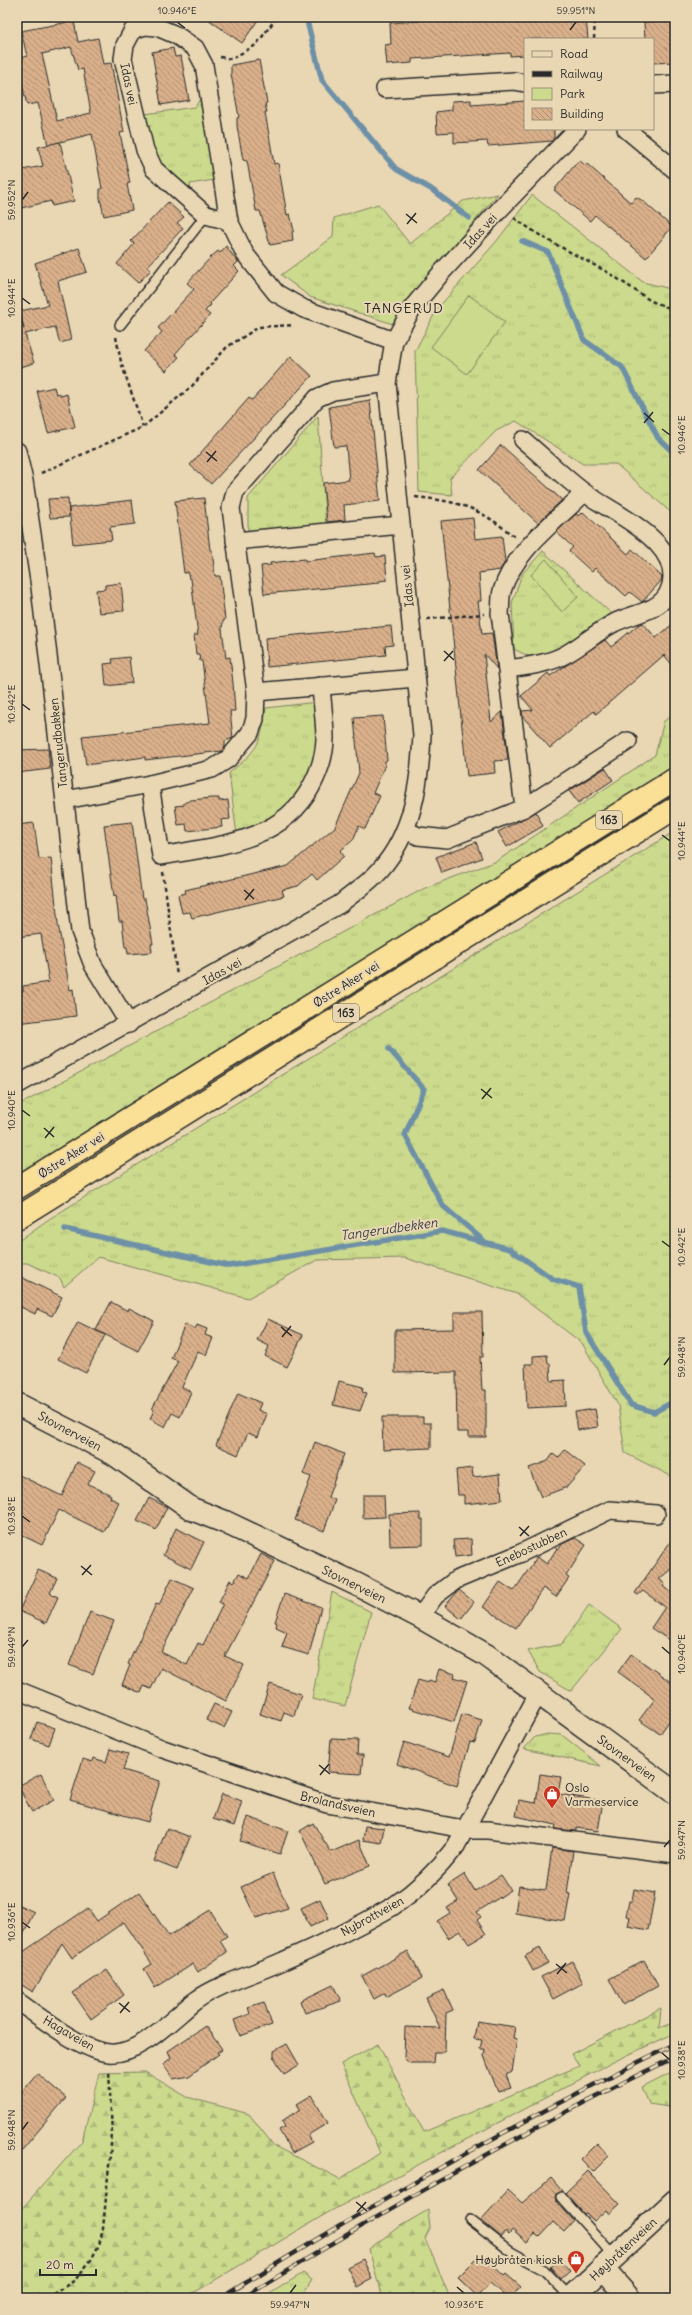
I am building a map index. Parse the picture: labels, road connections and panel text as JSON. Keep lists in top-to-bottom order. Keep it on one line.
{"streets":{"highway":["163","Østre Aker vei"],"street":["Idas vei","Tangerudbakken","Stovnerveien","Enebostubben","Brolandsveien","Nybrottveien","Hagaveien","Høybråtenveien"]},"crossings":[["Idas vei","Tangerudbakken"],["Stovnerveien","Enebostubben"],["Stovnerveien","Nybrottveien"],["Brolandsveien","Nybrottveien"],["Nybrottveien","Hagaveien"]],"districts":["TANGERUD"],"water":["Tangerudbekken"],"places":{"shop":["Oslo Varmeservice","Høybråten kiosk"]},"legend":["Road","Railway","Park","Building"],"scale_bar":"20 m","coordinates":["10.946°E","59.951°N","59.952°N","10.944°E","10.942°E","10.940°E","59.948°N","10.938°E","59.949°N","59.947°N","10.936°E"]}
